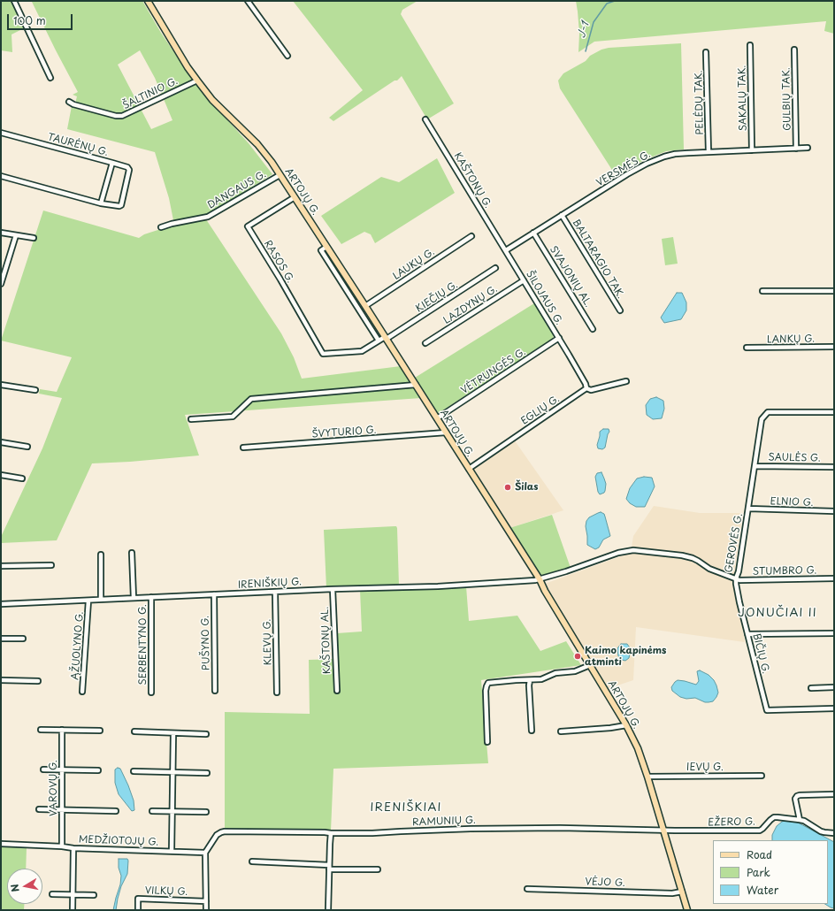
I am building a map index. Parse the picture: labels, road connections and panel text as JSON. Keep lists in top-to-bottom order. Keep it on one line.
{"streets":{"main road":["ARTOJŲ G."],"street":["ŠALTINIO G.","SAKALŲ TAK.","GULBIŲ TAK.","PELĖDŲ TAK.","TAURĖNŲ G.","VERSMĖS G.","KAŠTONŲ G.","DANGAUS G.","BALTARAGIO TAK.","RASOS G.","LAUKŲ G.","SVAJONIŲ AL.","KIEČIŲ G.","ŠILOJAUS G.","LAZDYNŲ G.","LANKŲ G.","VĖTRUNGĖS G.","EGLIŲ G.","ŠVYTURIO G.","SAULĖS G.","ELNIO G.","GEROVĖS G.","STUMBRO G.","IRENIŠKIŲ G.","KAŠTONŲ AL.","KLEVŲ G.","PUŠYNO G.","SERBENTYNO G.","ĄŽUOLYNO G.","BIČIŲ G.","IEVŲ G.","VAROVŲ G.","RAMUNIŲ G.","EŽERO G.","MEDŽIOTOJŲ G.","VĖJO G.","VILKŲ G."]},"crossings":[["ŠALTINIO G.","ARTOJŲ G."],["SAKALŲ TAK.","VERSMĖS G."],["GULBIŲ TAK.","VERSMĖS G."],["PELĖDŲ TAK.","VERSMĖS G."],["VERSMĖS G.","KAŠTONŲ G."],["VERSMĖS G.","BALTARAGIO TAK."],["VERSMĖS G.","SVAJONIŲ AL."],["VERSMĖS G.","ŠILOJAUS G."],["KAŠTONŲ G.","ŠILOJAUS G."],["DANGAUS G.","ARTOJŲ G."],["ARTOJŲ G.","RASOS G."],["ARTOJŲ G.","LAUKŲ G."],["ARTOJŲ G.","KIEČIŲ G."],["ARTOJŲ G.","VĖTRUNGĖS G."],["ARTOJŲ G.","EGLIŲ G."],["ARTOJŲ G.","ŠVYTURIO G."],["ARTOJŲ G.","GEROVĖS G."],["ARTOJŲ G.","IRENIŠKIŲ G."],["ARTOJŲ G.","IEVŲ G."],["ARTOJŲ G.","RAMUNIŲ G."],["ARTOJŲ G.","EŽERO G."],["ARTOJŲ G.","VĖJO G."],["RASOS G.","KIEČIŲ G."],["ŠILOJAUS G.","LAZDYNŲ G."],["ŠILOJAUS G.","VĖTRUNGĖS G."],["ŠILOJAUS G.","EGLIŲ G."],["SAULĖS G.","GEROVĖS G."],["ELNIO G.","GEROVĖS G."],["GEROVĖS G.","STUMBRO G."],["GEROVĖS G.","IRENIŠKIŲ G."],["GEROVĖS G.","BIČIŲ G."],["STUMBRO G.","BIČIŲ G."],["IRENIŠKIŲ G.","KAŠTONŲ AL."],["IRENIŠKIŲ G.","KLEVŲ G."],["IRENIŠKIŲ G.","PUŠYNO G."],["IRENIŠKIŲ G.","SERBENTYNO G."],["IRENIŠKIŲ G.","ĄŽUOLYNO G."],["VAROVŲ G.","MEDŽIOTOJŲ G."],["RAMUNIŲ G.","EŽERO G."],["RAMUNIŲ G.","MEDŽIOTOJŲ G."]],"districts":["JONUČIAI II","IRENIŠKIAI"],"water":["J-1"],"places":["Šilas","Kaimo kapinėms atminti"],"legend":["Road","Park","Water"],"scale_bar":"100 m","north":"left"}
